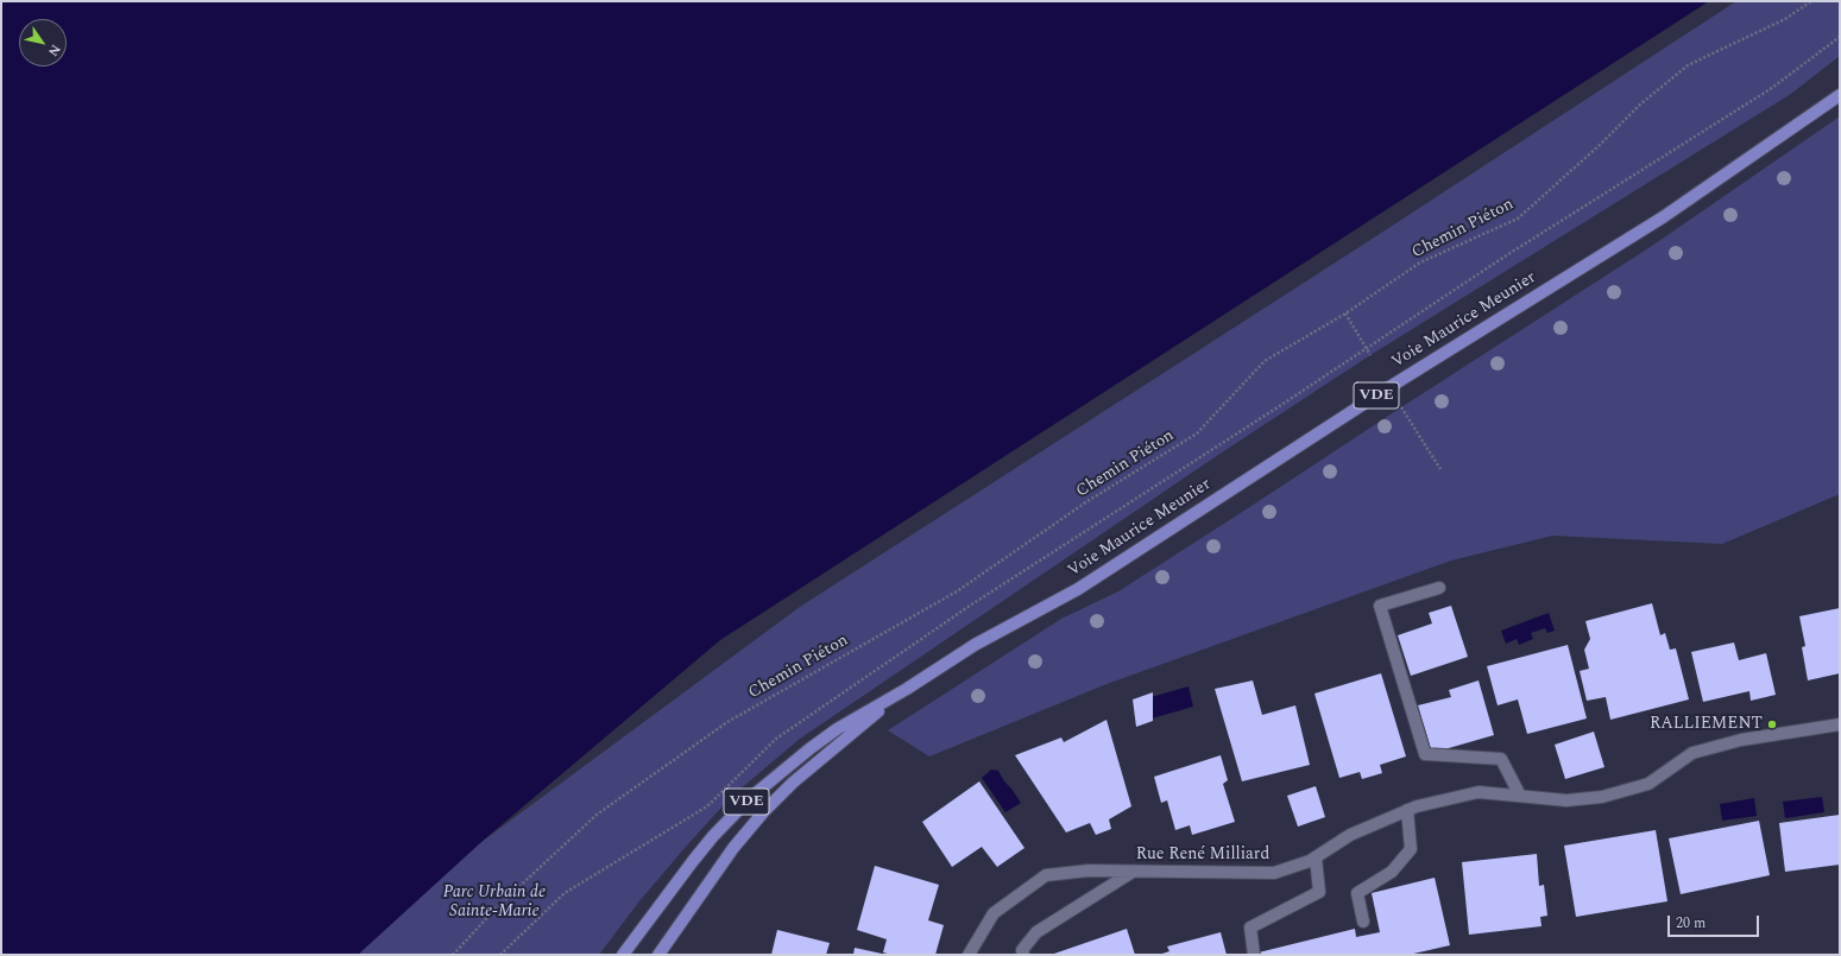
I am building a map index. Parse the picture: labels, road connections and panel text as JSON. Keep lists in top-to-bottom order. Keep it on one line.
{"streets":{"main road":["Voie Maurice Meunier","VDE"],"street":["Rue René Milliard"],"path":["Chemin Piéton"]},"parks":["Parc Urbain de Sainte-Marie"],"places":["RALLIEMENT"],"scale_bar":"20 m","north":"bottom right"}
